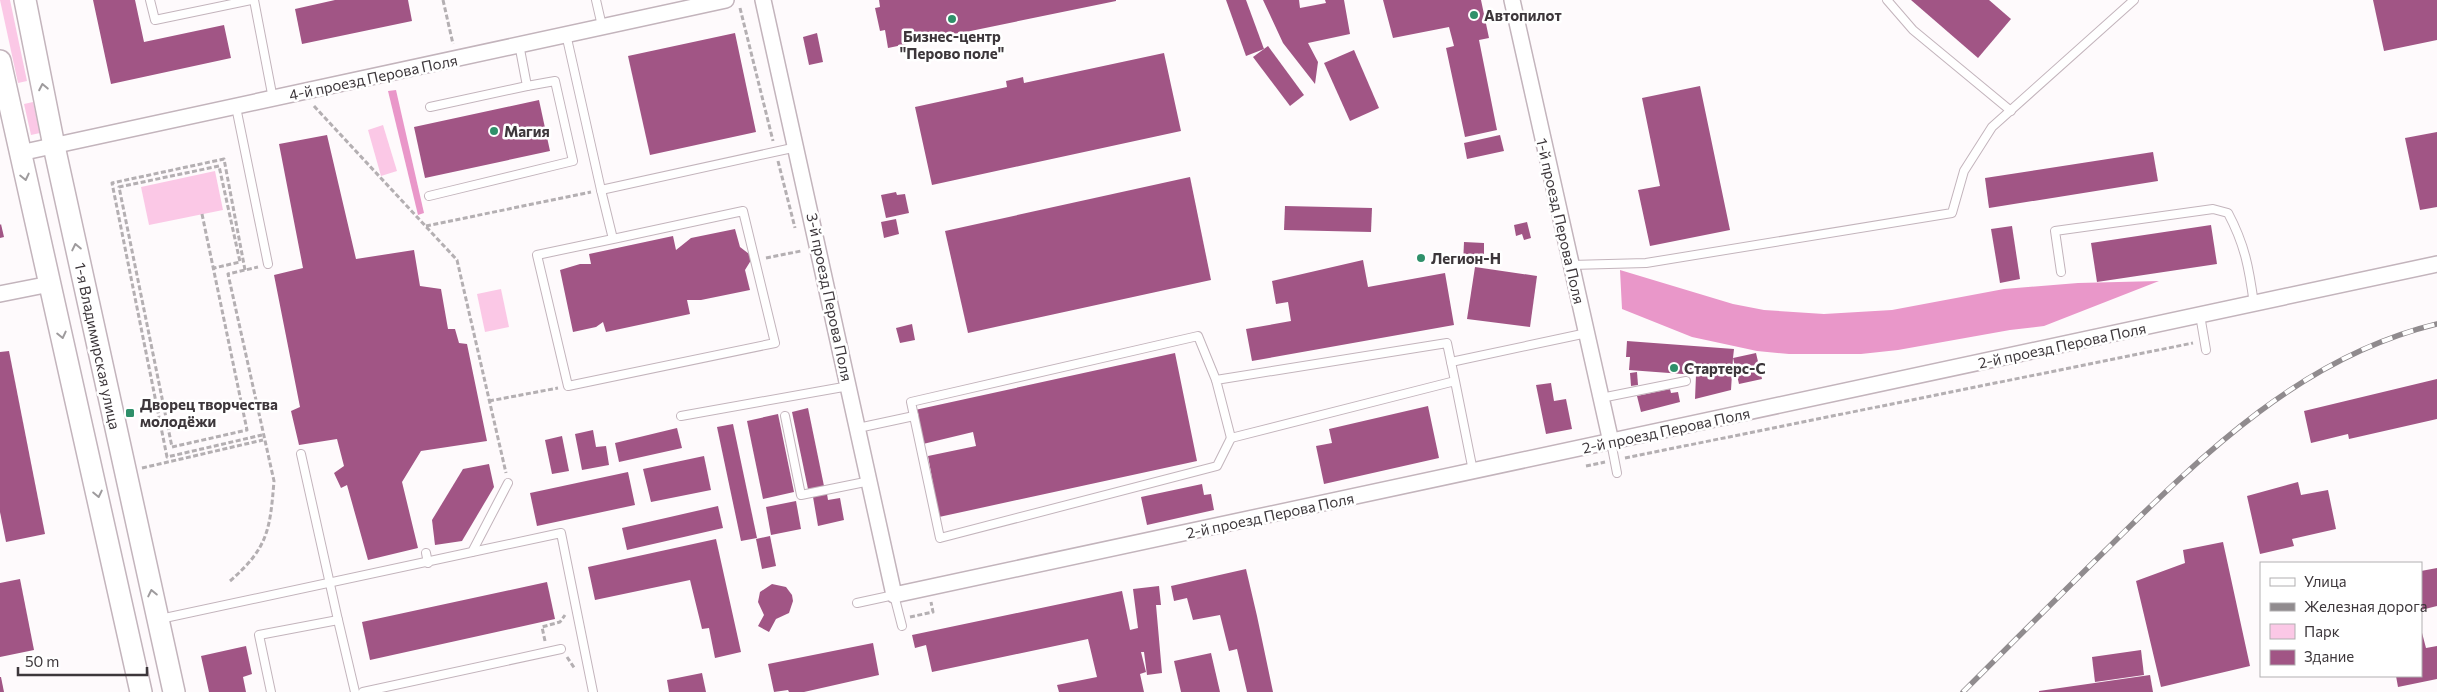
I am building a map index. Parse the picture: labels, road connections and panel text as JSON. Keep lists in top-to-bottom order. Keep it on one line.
{"streets":{"main road":["1-я Владимирская улица"],"street":["4-й проезд Перова Поля","1-й проезд Перова Поля","3-й проезд Перова Поля","2-й проезд Перова Поля"]},"crossings":[["4-й проезд Перова Поля","1-я Владимирская улица"],["1-й проезд Перова Поля","2-й проезд Перова Поля"],["3-й проезд Перова Поля","2-й проезд Перова Поля"]],"places":{"other":["Автопилот","Бизнес-центр \"Перово поле\"","Магия","Легион-Н","Стартерс-С"],"transit":["Дворец творчества молодёжи"]},"legend":["Улица","Железная дорога","Парк","Здание"],"scale_bar":"50 m"}
